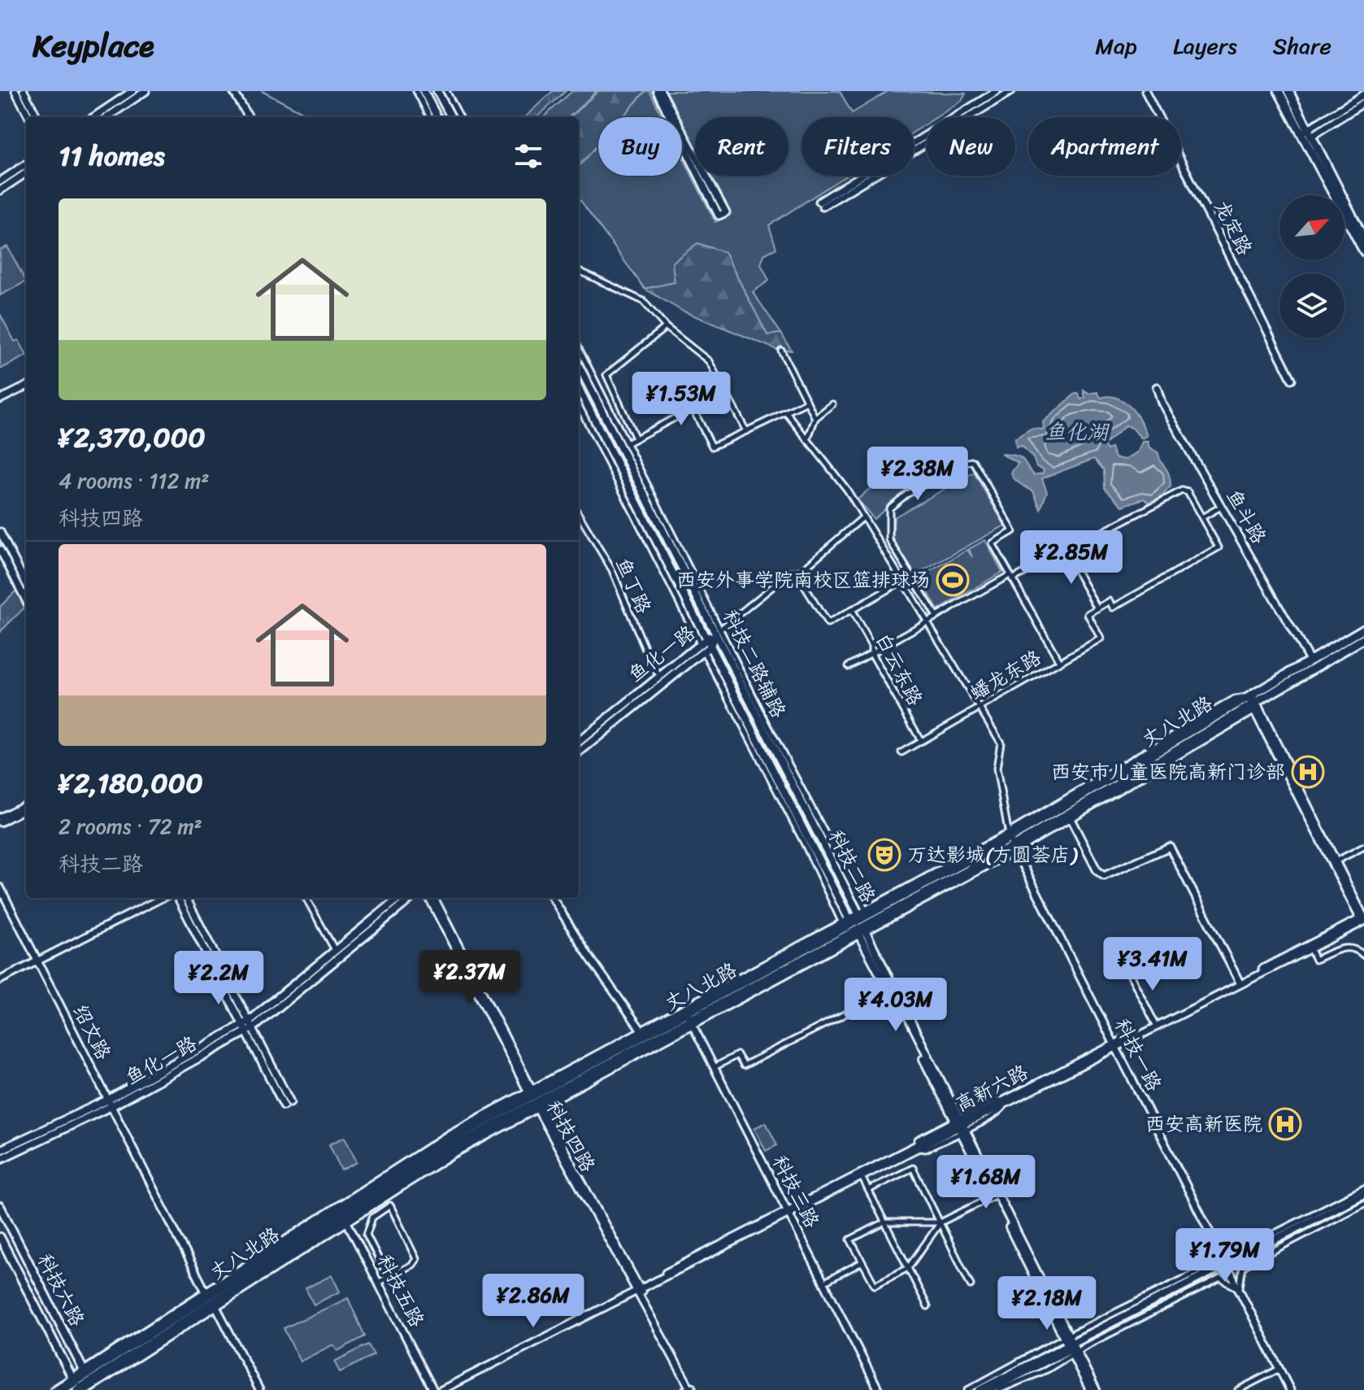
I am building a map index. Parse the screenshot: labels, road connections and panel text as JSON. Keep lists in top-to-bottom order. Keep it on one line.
{"streets":{"main road":["鱼化一路","丈八北路","科技二路","科技六路"],"street":["龙定路","鱼斗路","鱼丁路","科技二路辅路","白云东路","蟠龙东路","绍文路","科技一路","高新六路","科技四路","科技三路","科技五路"]},"crossings":[["鱼斗路","丈八北路"],["鱼丁路","鱼化一路"],["鱼化一路","科技二路辅路"],["鱼化一路","科技二路"],["鱼化一路","绍文路"],["科技二路辅路","科技二路"],["白云东路","蟠龙东路"],["丈八北路","科技二路"],["丈八北路","绍文路"],["丈八北路","科技一路"],["丈八北路","科技四路"],["丈八北路","科技三路"],["丈八北路","科技六路"],["丈八北路","科技五路"],["科技二路","高新六路"],["科技一路","高新六路"],["高新六路","科技四路"],["高新六路","科技三路"]],"water":["鱼化湖"],"places":{"sports":["西安外事学院南校区篮排球场"],"hospital":["西安市儿童医院高新门诊部","西安高新医院"],"theatre":["万达影城(方圆荟店)"]},"north":"top right","page":{"header":"Keyplace","nav":["Map","Layers","Share"],"chip":["Buy","Rent","Filters","New","Apartment"],"heading":"11 homes","list":[{"name":"¥2,370,000","note":"4 rooms · 112 m² · 科技四路"},{"name":"¥2,180,000","note":"2 rooms · 72 m² · 科技二路"}],"price":["¥1.53M","¥2.38M","¥2.85M","¥3.41M","¥2.37M","¥2.2M","¥4.03M","¥1.68M","¥1.79M","¥2.86M","¥2.18M"]}}
